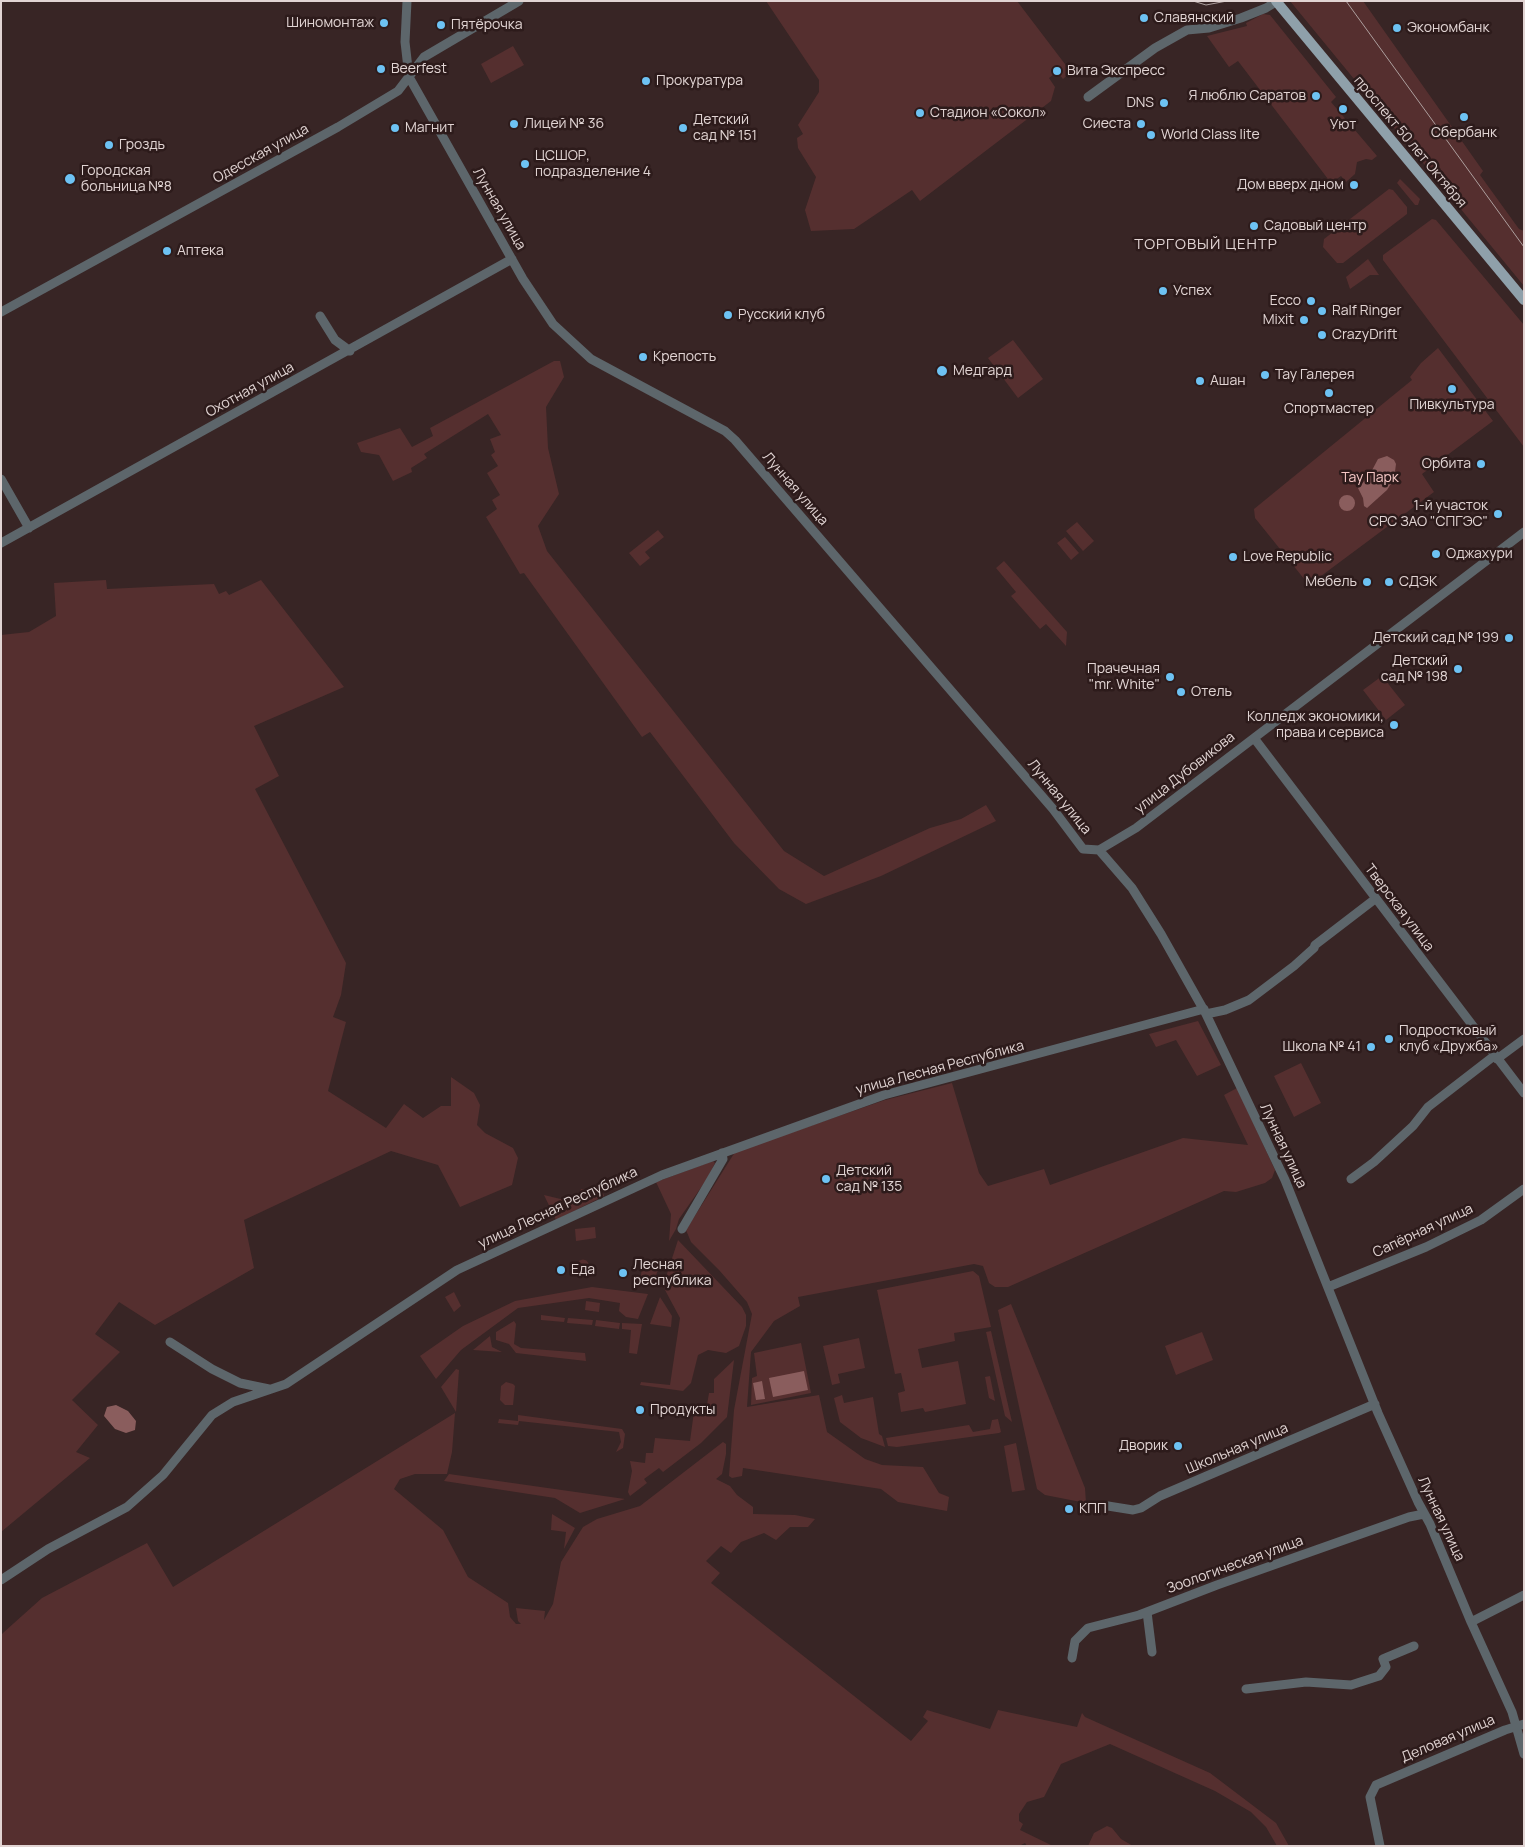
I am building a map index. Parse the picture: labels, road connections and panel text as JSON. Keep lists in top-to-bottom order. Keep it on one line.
{"streets":{"main road":["проспект 50 лет Октября"],"street":["Одесская улица","Лунная улица","Охотная улица","улица Дубовикова","Тверская улица","улица Лесная Республика","Сапёрная улица","Школьная улица","Зоологическая улица","Деловая улица"]},"crossings":[["Одесская улица","Лунная улица"],["Лунная улица","Охотная улица"],["Лунная улица","улица Дубовикова"],["Лунная улица","улица Лесная Республика"],["Лунная улица","Сапёрная улица"],["Лунная улица","Школьная улица"],["Лунная улица","Зоологическая улица"],["Лунная улица","Деловая улица"],["улица Дубовикова","Тверская улица"],["Тверская улица","улица Лесная Республика"]],"districts":["ТОРГОВЫЙ ЦЕНТР"],"parks":["Тау Парк"],"places":["Славянский","Шиномонтаж","Пятёрочка","Экономбанк","Beerfest","Вита Экспресс","Прокуратура","Я люблю Саратов","DNS","Уют","Стадион «Сокол»","Сбербанк","Лицей № 36","Сиеста","Магнит","Детский сад № 151","World Class lite","Гроздь","ЦСШОР, подразделение 4","Городская больница №8","Дом вверх дном","Садовый центр","Аптека","Успех","Ecco","Ralf Ringer","Русский клуб","Mixit","CrazyDrift","Крепость","Медгард","Тау Галерея","Ашан","Пивкультура","Спортмастер","Орбита","1-й участок СРС ЗАО \"СПГЭС\"","Оджахури","Love Republic","Мебель","СДЭК","Детский сад № 199","Детский сад № 198","Прачечная \"mr. White\"","Отель","Колледж экономики, права и сервиса","Подростковый клуб «Дружба»","Школа № 41","Детский сад № 135","Еда","Лесная республика","Продукты","Дворик","КПП"]}
